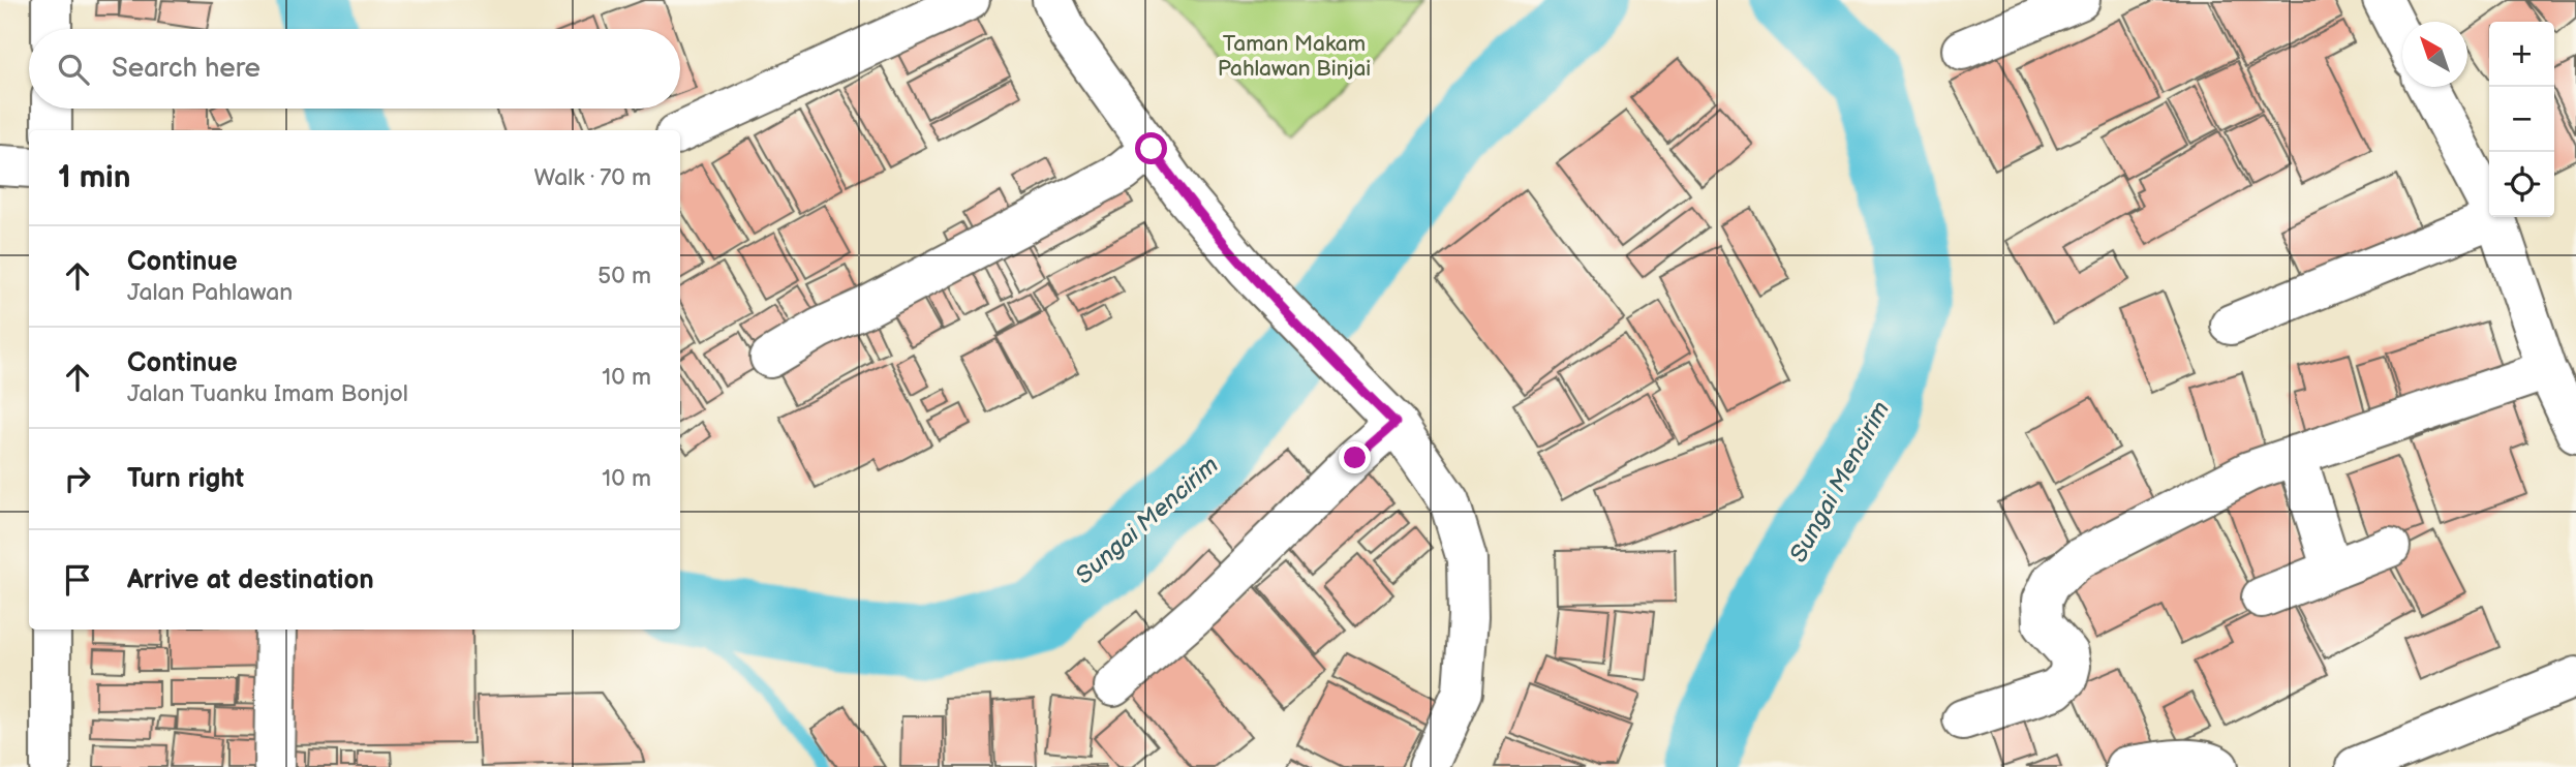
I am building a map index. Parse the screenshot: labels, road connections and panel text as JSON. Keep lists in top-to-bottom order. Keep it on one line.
{"water":["Sungai Mencirim"],"parks":["Taman Makam Pahlawan Binjai"],"north":"top left","page":{"map_buttons":["+","−"],"search":"Search here","heading":["1 min","Walk · 70 m"],"list":[["Continue","Jalan Pahlawan","50 m"],["Continue","Jalan Tuanku Imam Bonjol","10 m"],["Turn right","10 m"],"Arrive at destination"]}}
